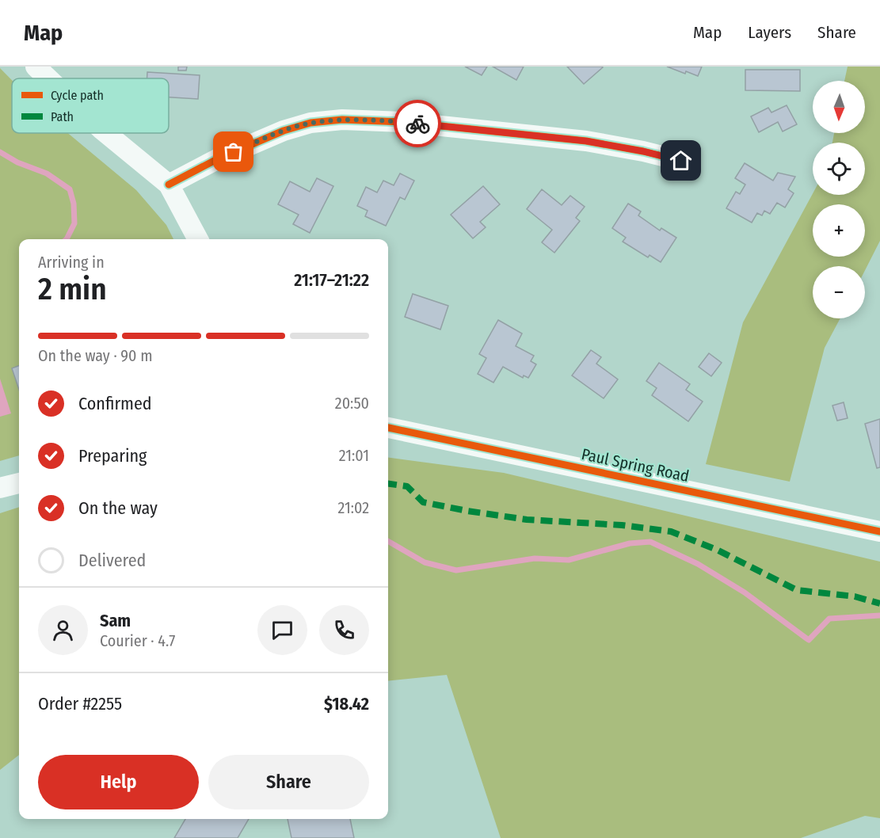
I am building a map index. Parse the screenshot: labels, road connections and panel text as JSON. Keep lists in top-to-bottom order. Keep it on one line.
{"streets":{"street":["Paul Spring Road"]},"legend":["Cycle path","Path"],"north":"bottom","page":{"header":"Map","nav":["Map","Layers","Share"],"map_buttons":["+","−"],"heading":["2 min","Arriving in","21:17–21:22"],"panel":["Sam","Courier · 4.7","Order #2255","$18.42"],"bar":"On the way · 90 m","list":[["Confirmed","20:50"],["Preparing","21:01"],["On the way","21:02"],"Delivered"],"buttons":["Help","Share"]}}
